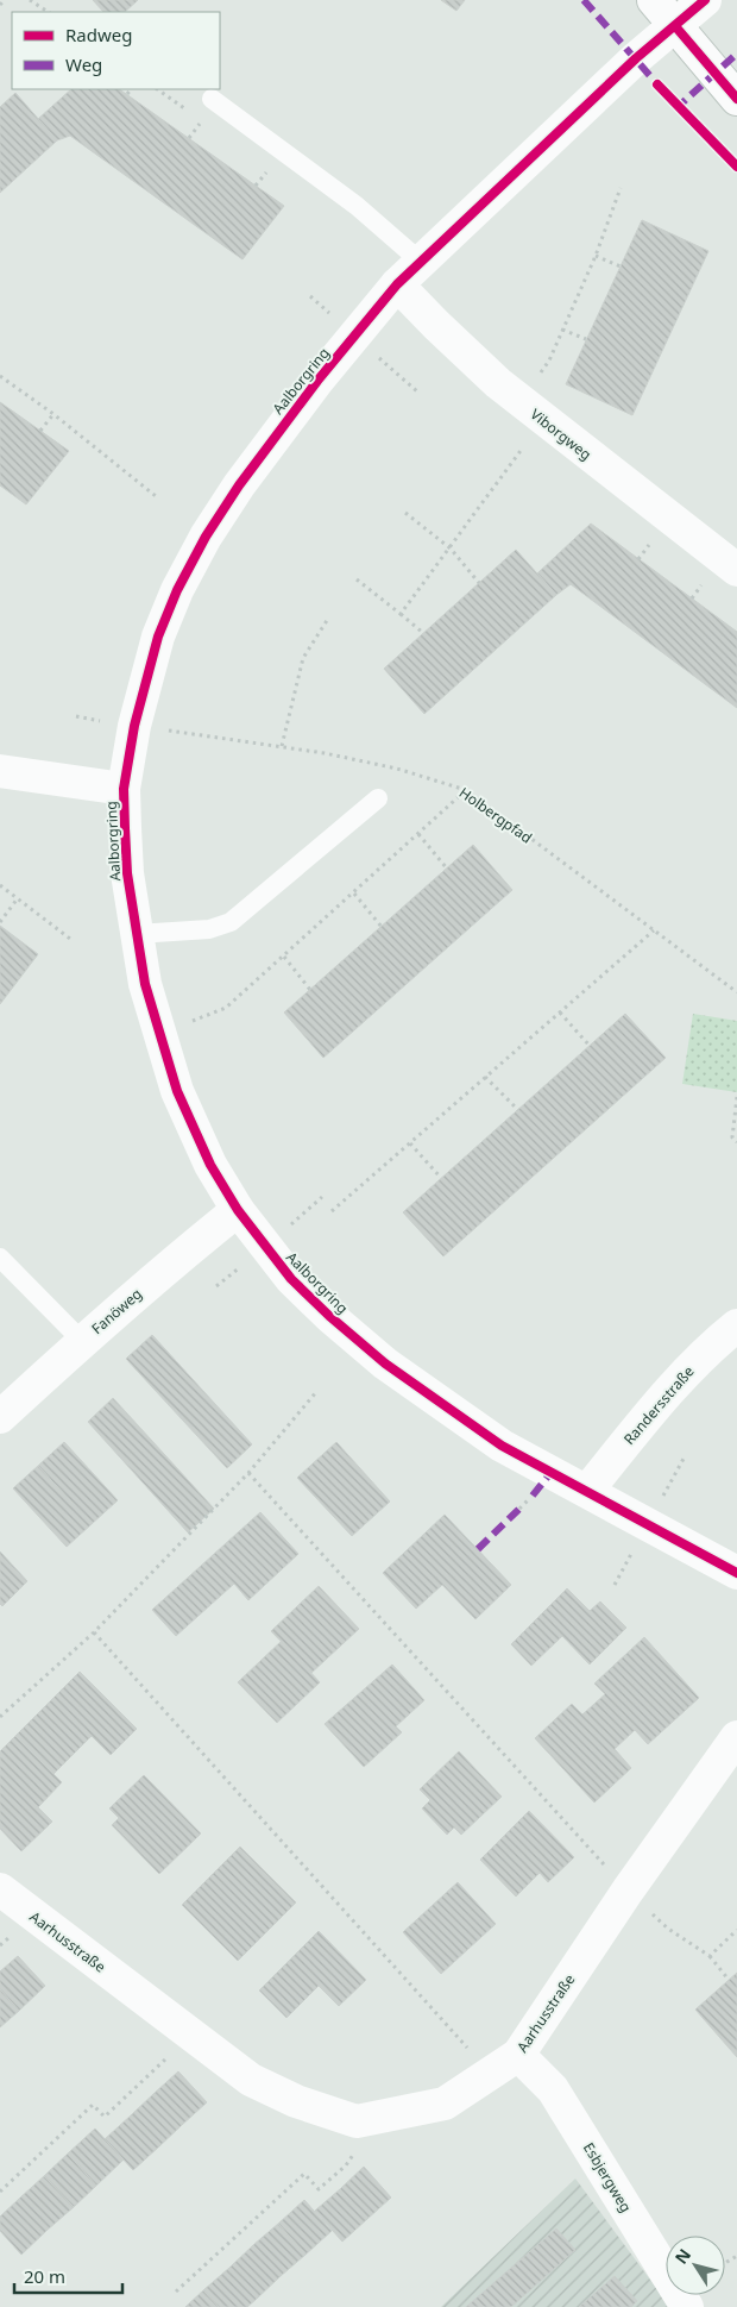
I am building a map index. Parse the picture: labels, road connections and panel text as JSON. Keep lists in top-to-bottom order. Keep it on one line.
{"streets":{"street":["Aalborgring","Viborgweg","Fanöweg","Randersstraße","Aarhusstraße","Esbjergweg"],"path":["Holbergpfad"]},"crossings":[["Aalborgring","Viborgweg"],["Aalborgring","Fanöweg"],["Aalborgring","Randersstraße"],["Aarhusstraße","Esbjergweg"]],"legend":["Radweg","Weg"],"scale_bar":"20 m","north":"top left"}
